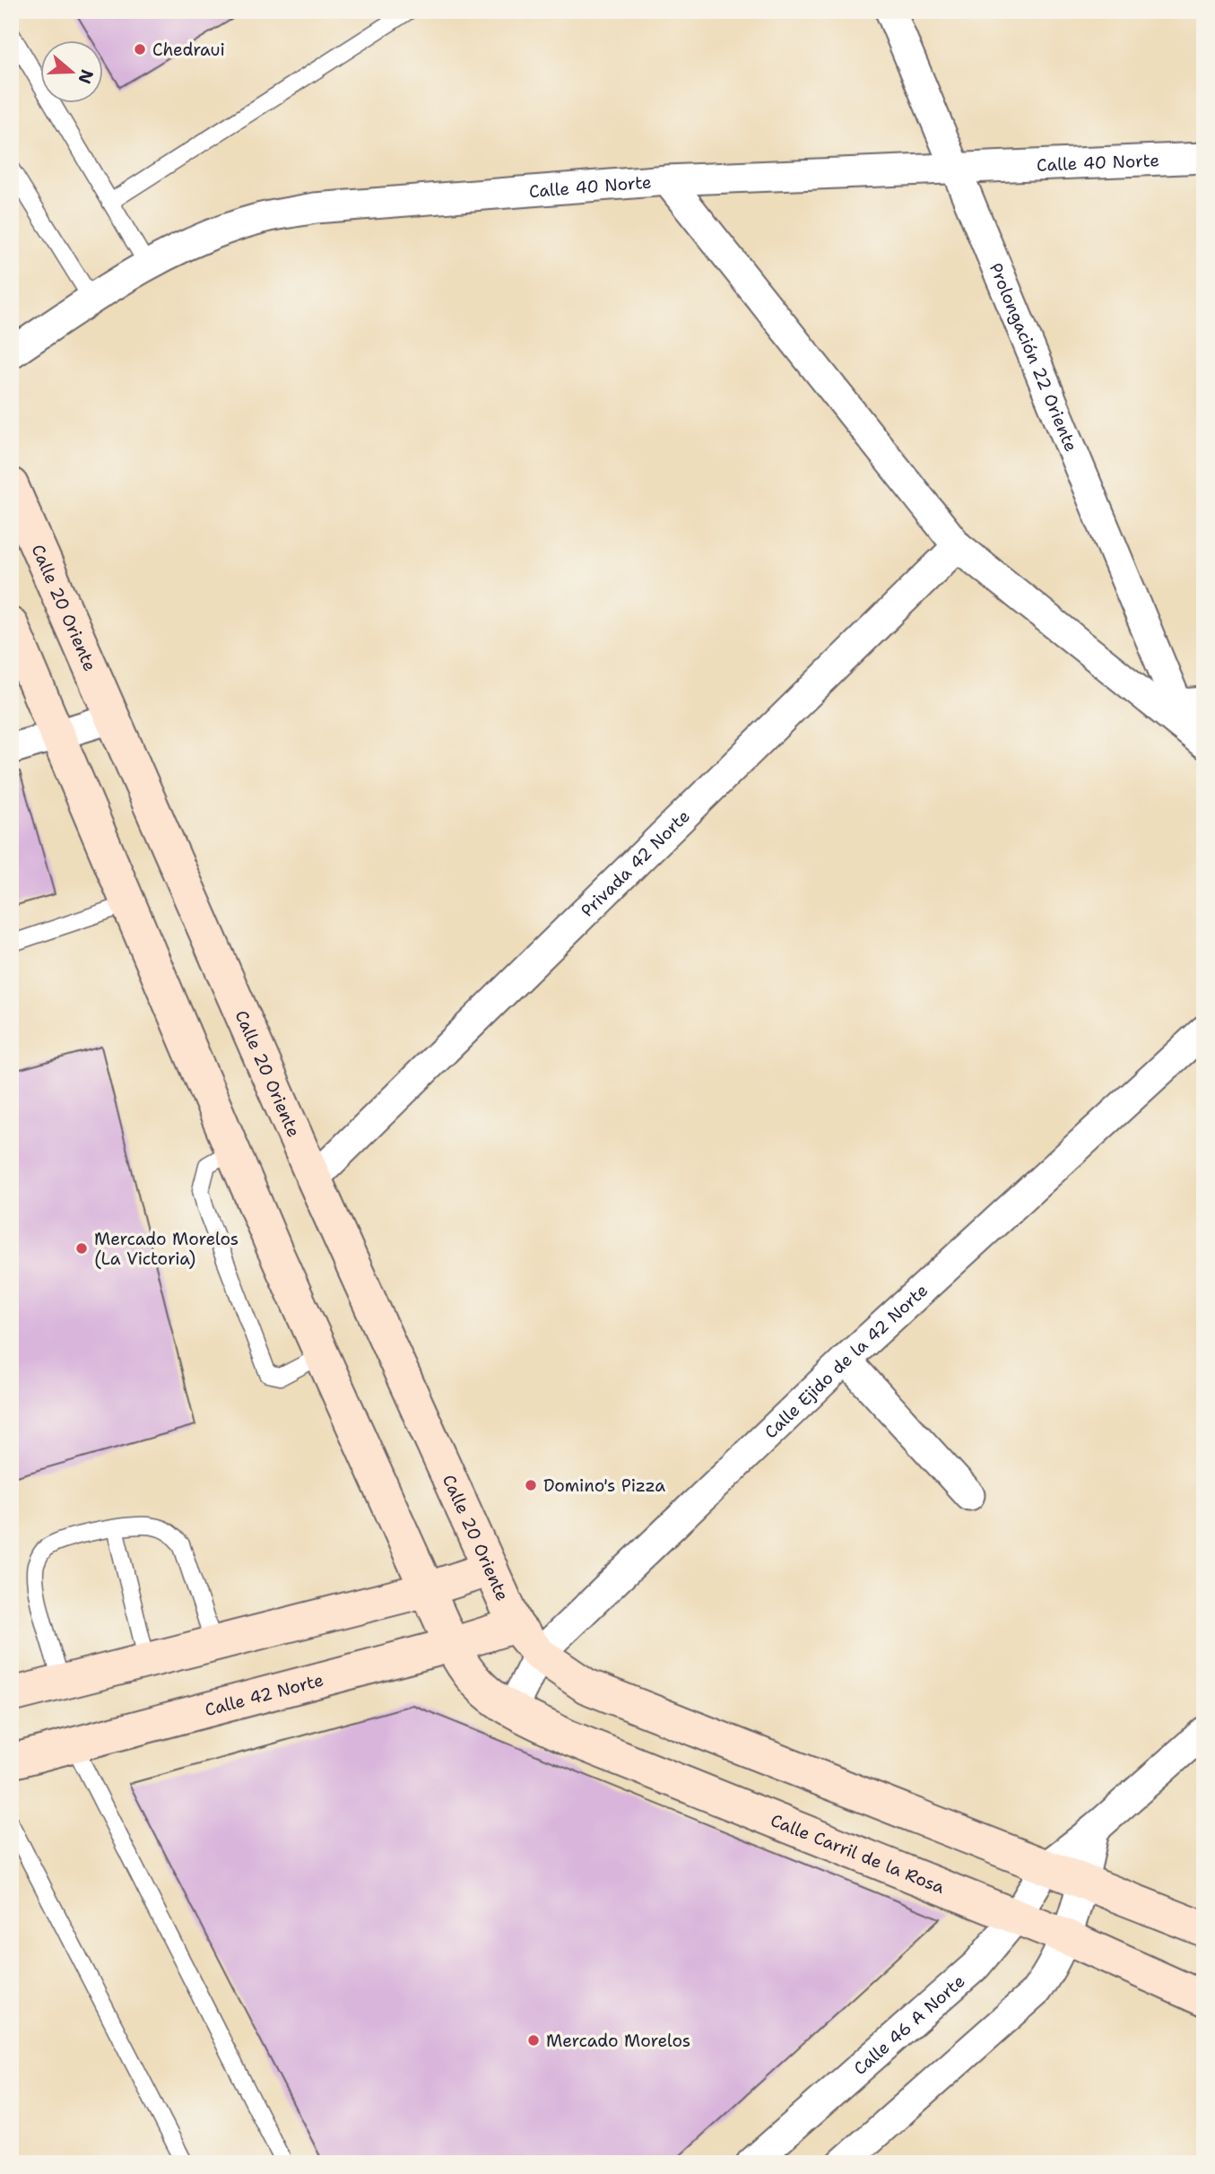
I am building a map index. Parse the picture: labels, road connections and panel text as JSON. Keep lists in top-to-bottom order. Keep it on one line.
{"streets":{"main road":["Calle 20 Oriente","Calle 42 Norte","Calle Carril de la Rosa"],"street":["Calle 40 Norte","Prolongación 22 Oriente","Privada 42 Norte","Calle Ejido de la 42 Norte","Calle 46 A Norte"]},"crossings":[["Calle 40 Norte","Prolongación 22 Oriente"],["Calle 20 Oriente","Privada 42 Norte"],["Calle 20 Oriente","Calle Ejido de la 42 Norte"],["Calle 20 Oriente","Calle 42 Norte"],["Calle Ejido de la 42 Norte","Calle Carril de la Rosa"],["Calle Carril de la Rosa","Calle 46 A Norte"]],"places":["Chedraui","Mercado Morelos (La Victoria)","Domino's Pizza","Mercado Morelos"],"north":"right"}
